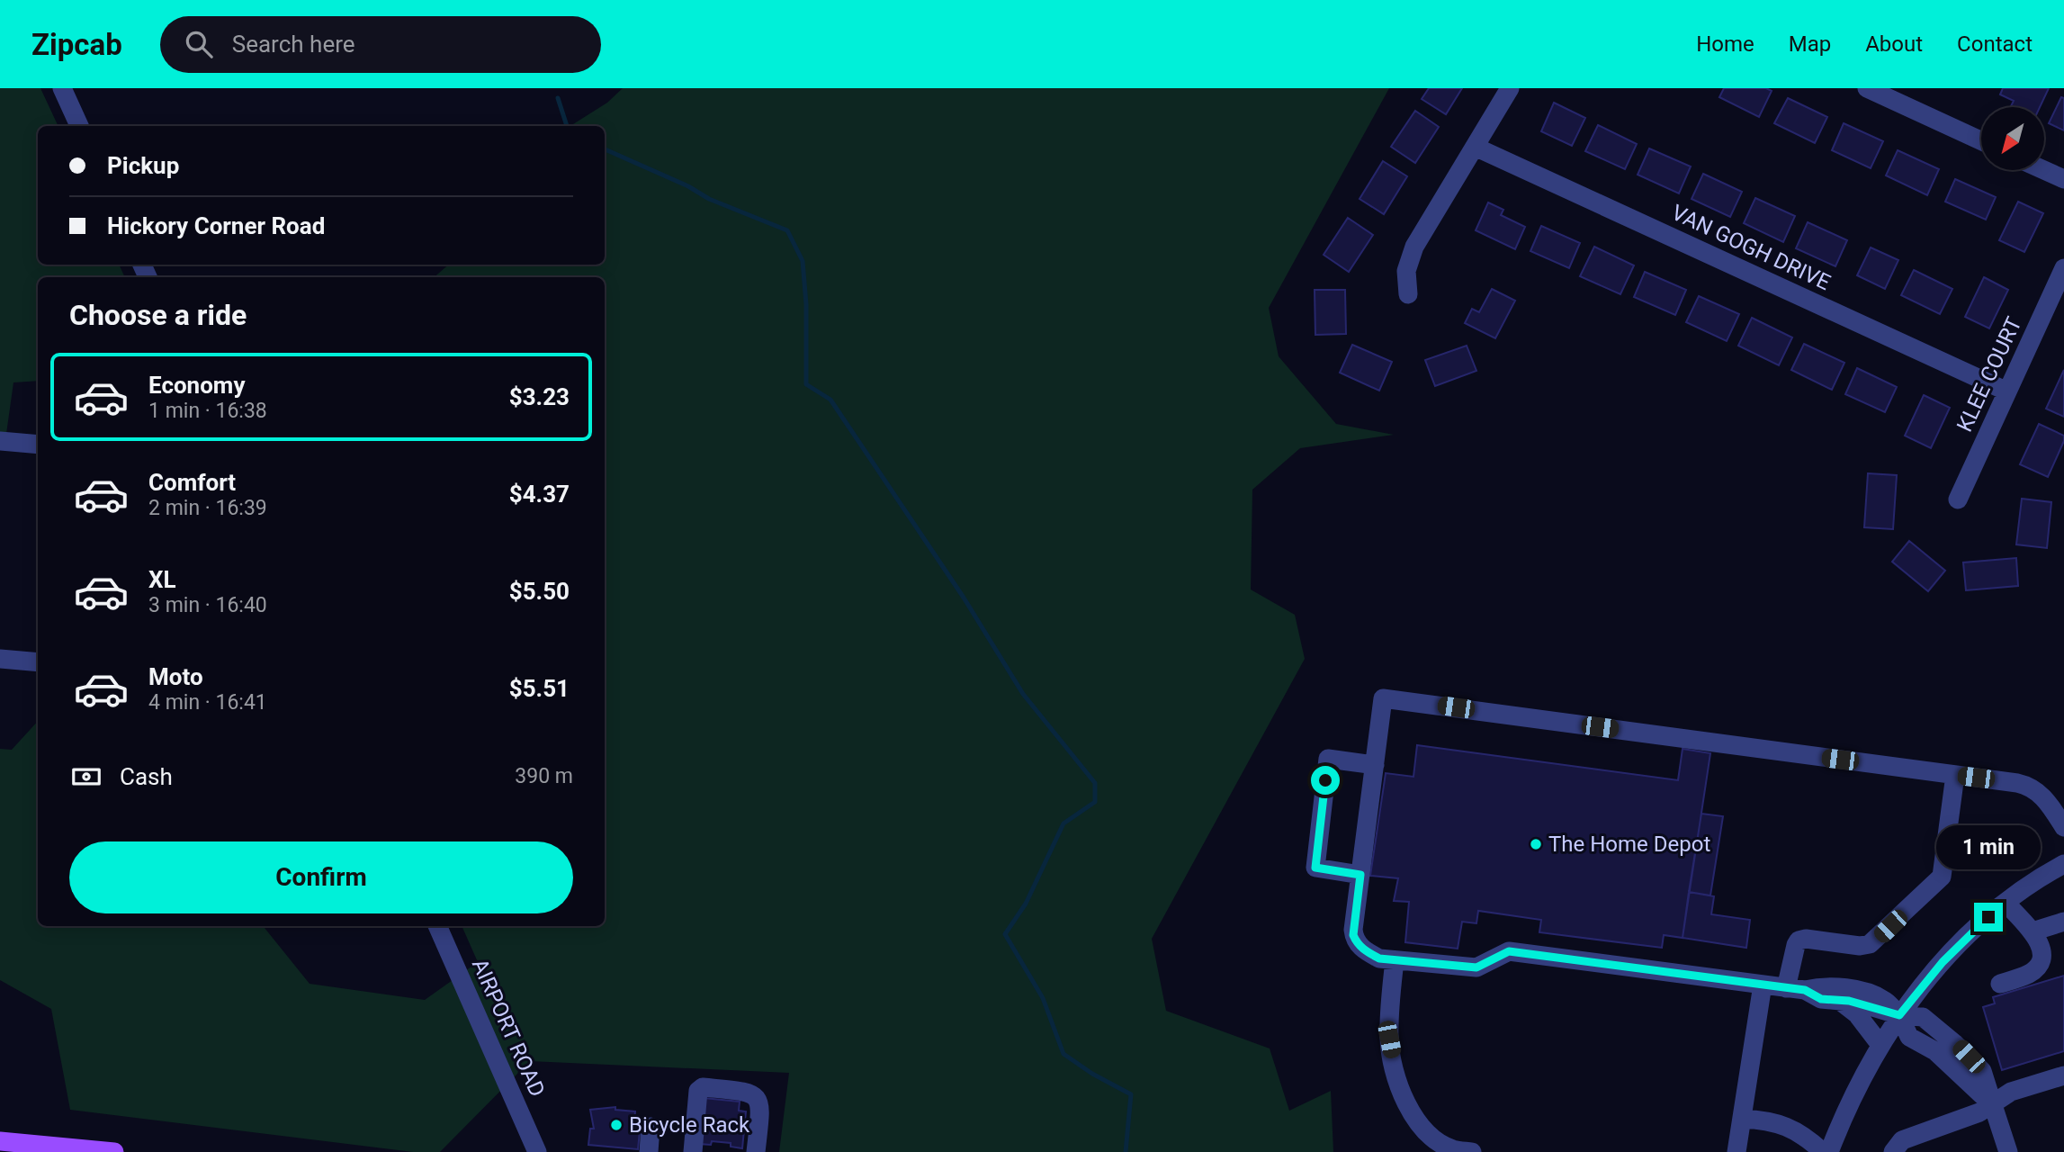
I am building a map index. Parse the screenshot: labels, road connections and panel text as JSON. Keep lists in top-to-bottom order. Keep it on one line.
{"streets":{"street":["VAN GOGH DRIVE","KLEE COURT","AIRPORT ROAD"]},"crossings":[["VAN GOGH DRIVE","KLEE COURT"]],"places":["The Home Depot","Bicycle Rack"],"north":"bottom left","page":{"header":"Zipcab","search":"Search here","nav":["Home","Map","About","Contact"],"banner":["Pickup","Hickory Corner Road"],"heading":"Choose a ride","list":[{"name":"Economy","note":"1 min · 16:38","value":"$3.23"},{"name":"Comfort","note":"2 min · 16:39","value":"$4.37"},{"name":"XL","note":"3 min · 16:40","value":"$5.50"},{"name":"Moto","note":"4 min · 16:41","value":"$5.51"}],"pay":["Cash","390 m"],"bubble":"1 min","buttons":"Confirm"}}
